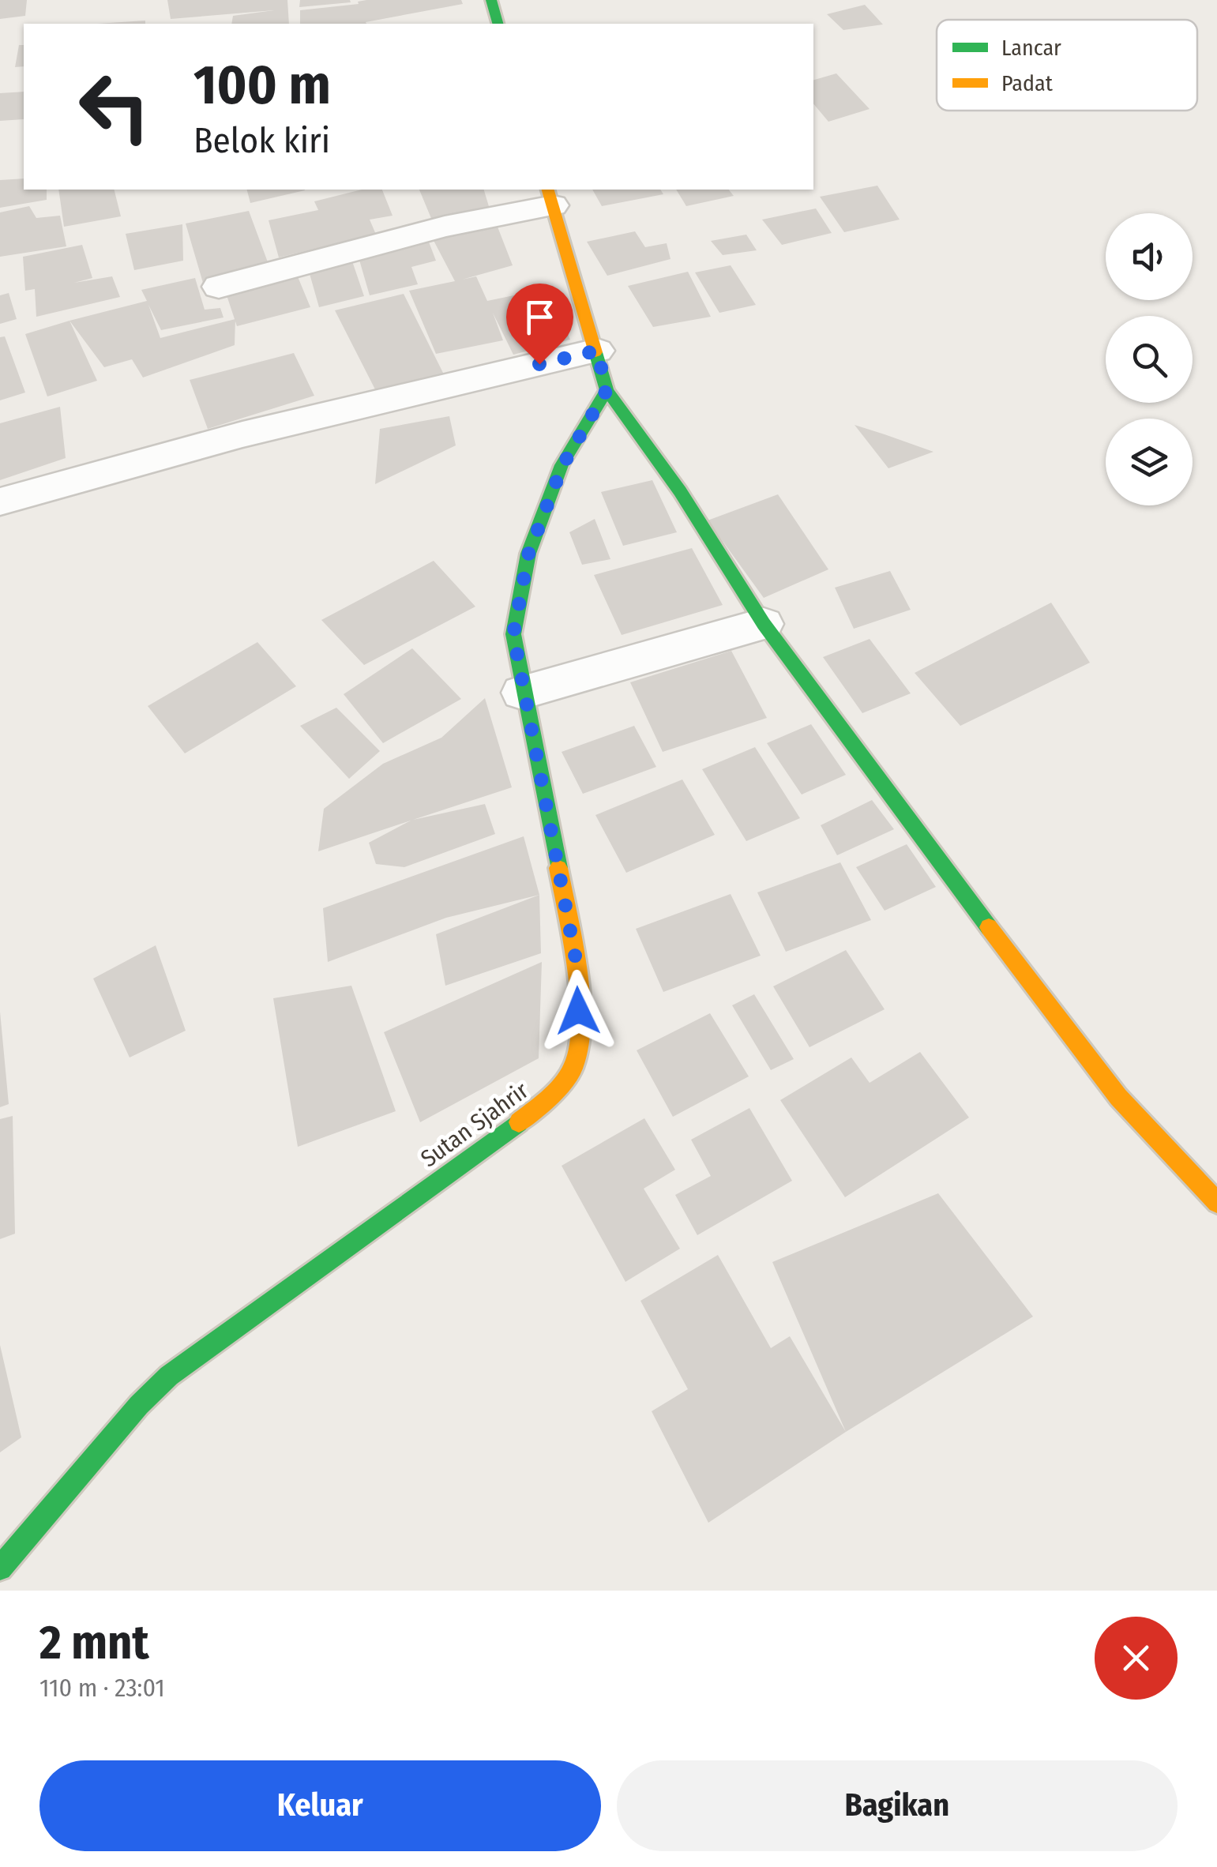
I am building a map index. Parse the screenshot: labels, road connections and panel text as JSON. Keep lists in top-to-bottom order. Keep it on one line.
{"streets":{"street":["Sutan Sjahrir"]},"legend":["Lancar","Padat"],"page":{"turn":["100 m","Belok kiri"],"heading":["2 mnt","110 m · 23:01"],"buttons":["Keluar","Bagikan"]}}
